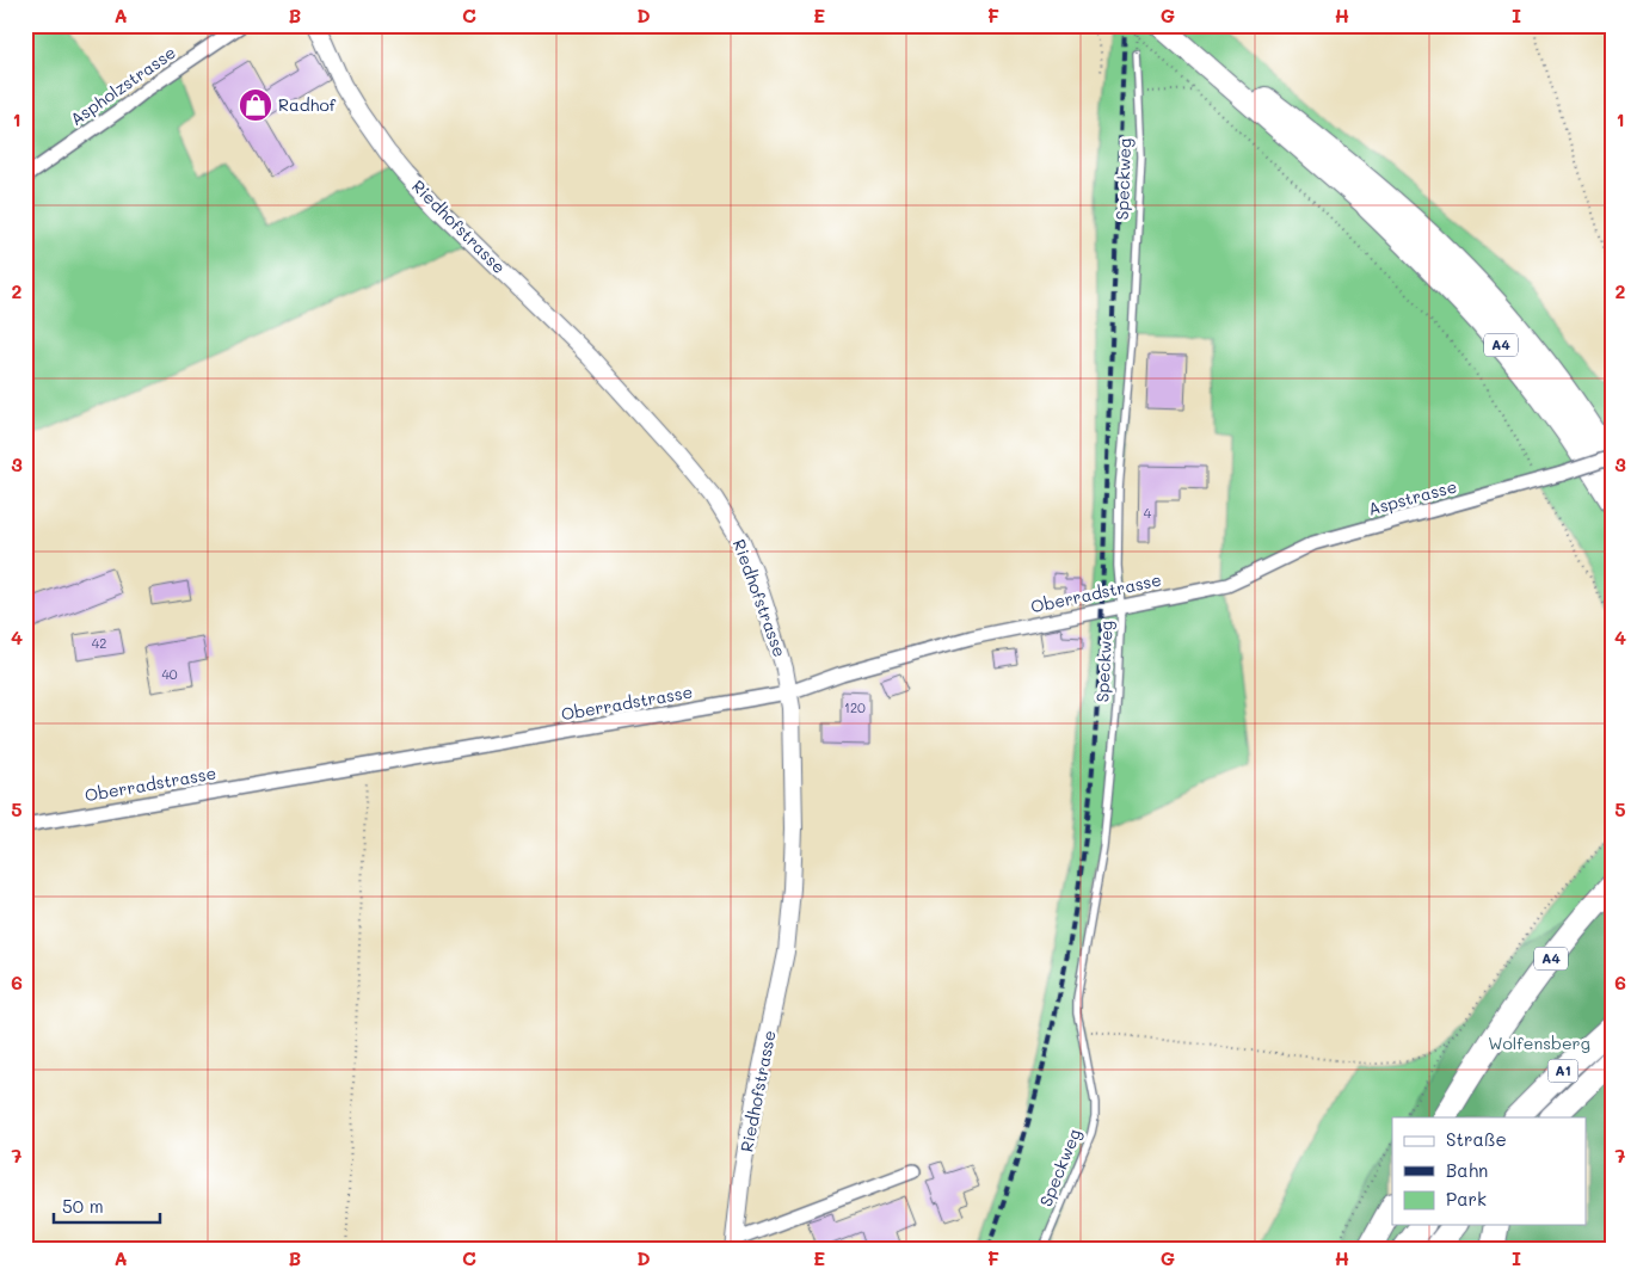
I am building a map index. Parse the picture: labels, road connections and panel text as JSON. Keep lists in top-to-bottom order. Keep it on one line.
{"streets":{"highway":["A4","A1"],"street":["Aspholzstrasse","Riedhofstrasse","Aspstrasse","Oberradstrasse"],"lane":["Speckweg"]},"crossings":[["Speckweg","Oberradstrasse"],["Riedhofstrasse","Oberradstrasse"],["A4","Aspstrasse"],["Aspstrasse","Oberradstrasse"]],"parks":["Wolfensberg"],"places":{"shop":["Radhof"]},"house_numbers":["4","42","40","120"],"legend":["Straße","Bahn","Park"],"scale_bar":"50 m","grid":{"columns":["A","B","C","D","E","F","G","H","I"],"rows":["1","2","3","4","5","6","7"]}}
